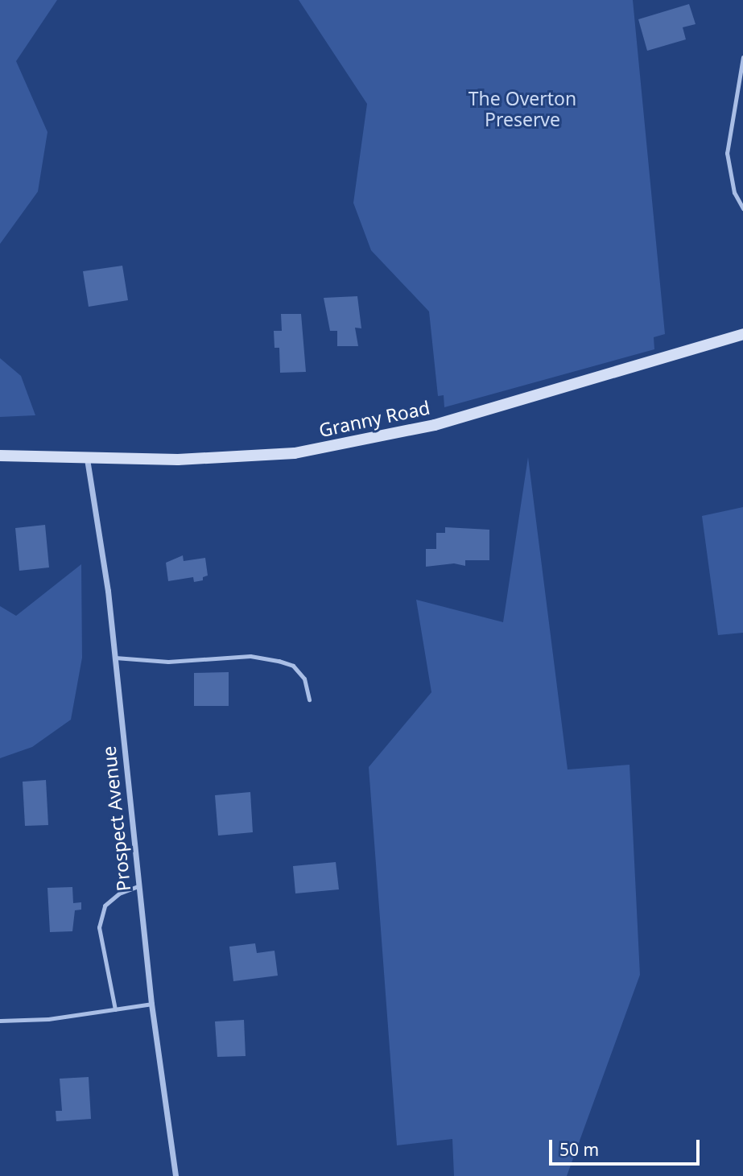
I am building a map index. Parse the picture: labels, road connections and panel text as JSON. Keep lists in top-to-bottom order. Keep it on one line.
{"streets":{"street":["Granny Road","Prospect Avenue"]},"crossings":[["Granny Road","Prospect Avenue"]],"parks":["The Overton Preserve"],"scale_bar":"50 m"}
